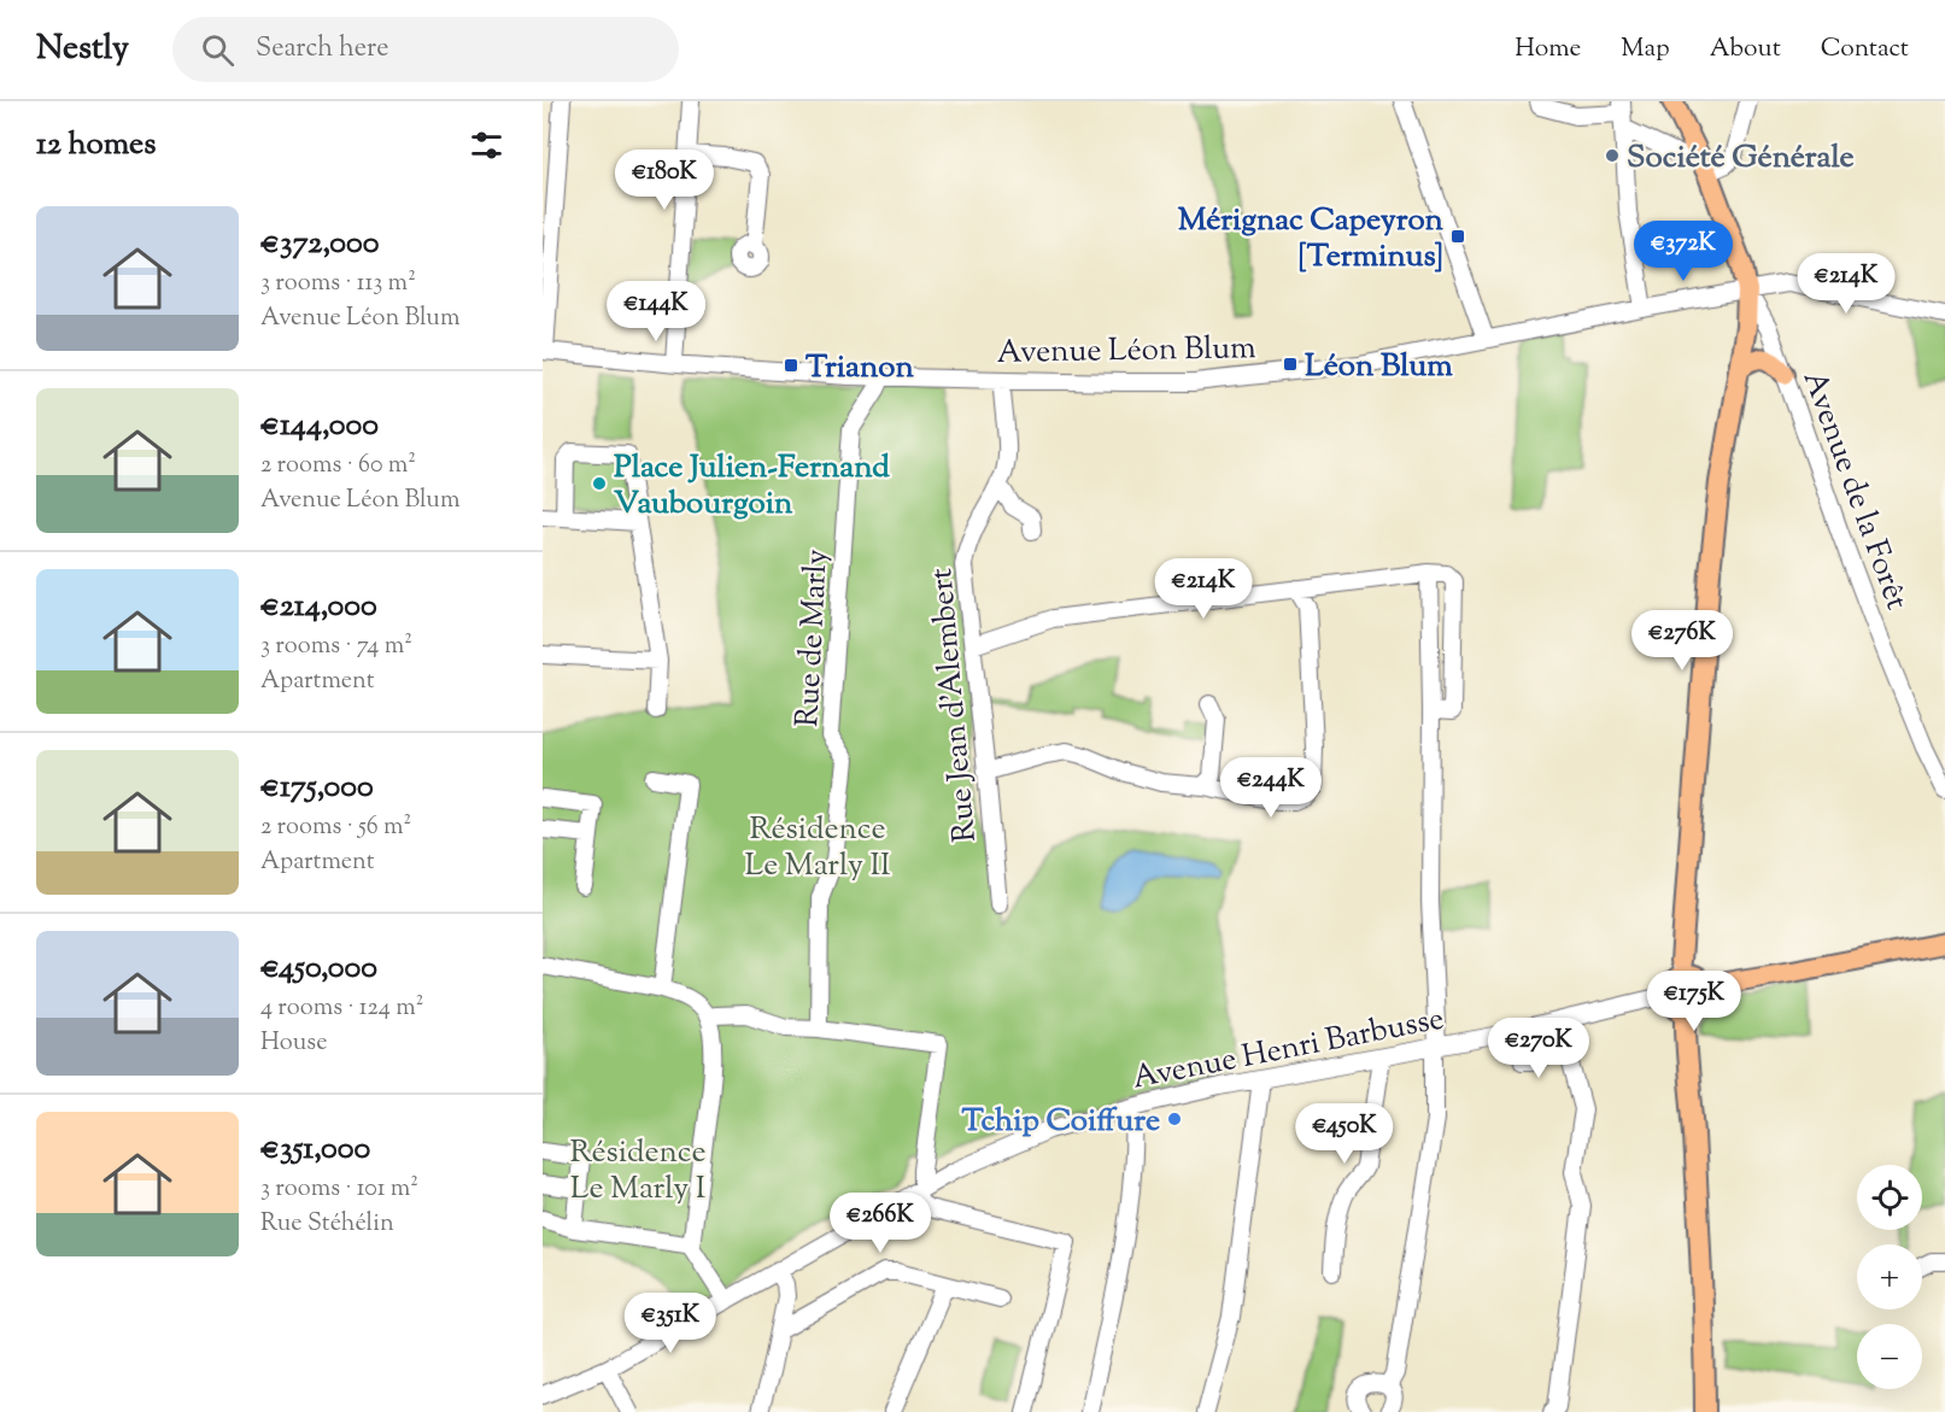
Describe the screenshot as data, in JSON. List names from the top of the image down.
{
  "streets": {
    "street": [
      "Avenue Léon Blum",
      "Avenue de la Forêt",
      "Rue de Marly",
      "Rue Jean d'Alembert",
      "Avenue Henri Barbusse"
    ]
  },
  "crossings": [
    ["Avenue Léon Blum", "Avenue de la Forêt"],
    ["Avenue Léon Blum", "Rue de Marly"],
    ["Avenue Léon Blum", "Rue Jean d'Alembert"]
  ],
  "parks": ["Résidence Le Marly II", "Résidence Le Marly I"],
  "places": {
    "other": ["Société Générale", "Place Julien-Fernand Vaubourgoin", "Tchip Coiffure"],
    "transit": ["Mérignac Capeyron [Terminus]", "Léon Blum", "Trianon"]
  },
  "page": {
    "header": "Nestly",
    "search": "Search here",
    "nav": [
      "Home",
      "Map",
      "About",
      "Contact"
    ],
    "heading": "12 homes",
    "price": [
      "€180K",
      "€372K",
      "€214K",
      "€144K",
      "€214K",
      "€276K",
      "€244K",
      "€175K",
      "€270K",
      "€450K",
      "€266K",
      "€351K"
    ],
    "list": [
      {
        "name": "€372,000",
        "note": "3 rooms · 113 m² · Avenue Léon Blum"
      },
      {
        "name": "€144,000",
        "note": "2 rooms · 60 m² · Avenue Léon Blum"
      },
      {
        "name": "€214,000",
        "note": "3 rooms · 74 m² · Apartment"
      },
      {
        "name": "€175,000",
        "note": "2 rooms · 56 m² · Apartment"
      },
      {
        "name": "€450,000",
        "note": "4 rooms · 124 m² · House"
      },
      {
        "name": "€351,000",
        "note": "3 rooms · 101 m² · Rue Stéhélin"
      }
    ],
    "map_buttons": ["+", "−"]
  }
}
